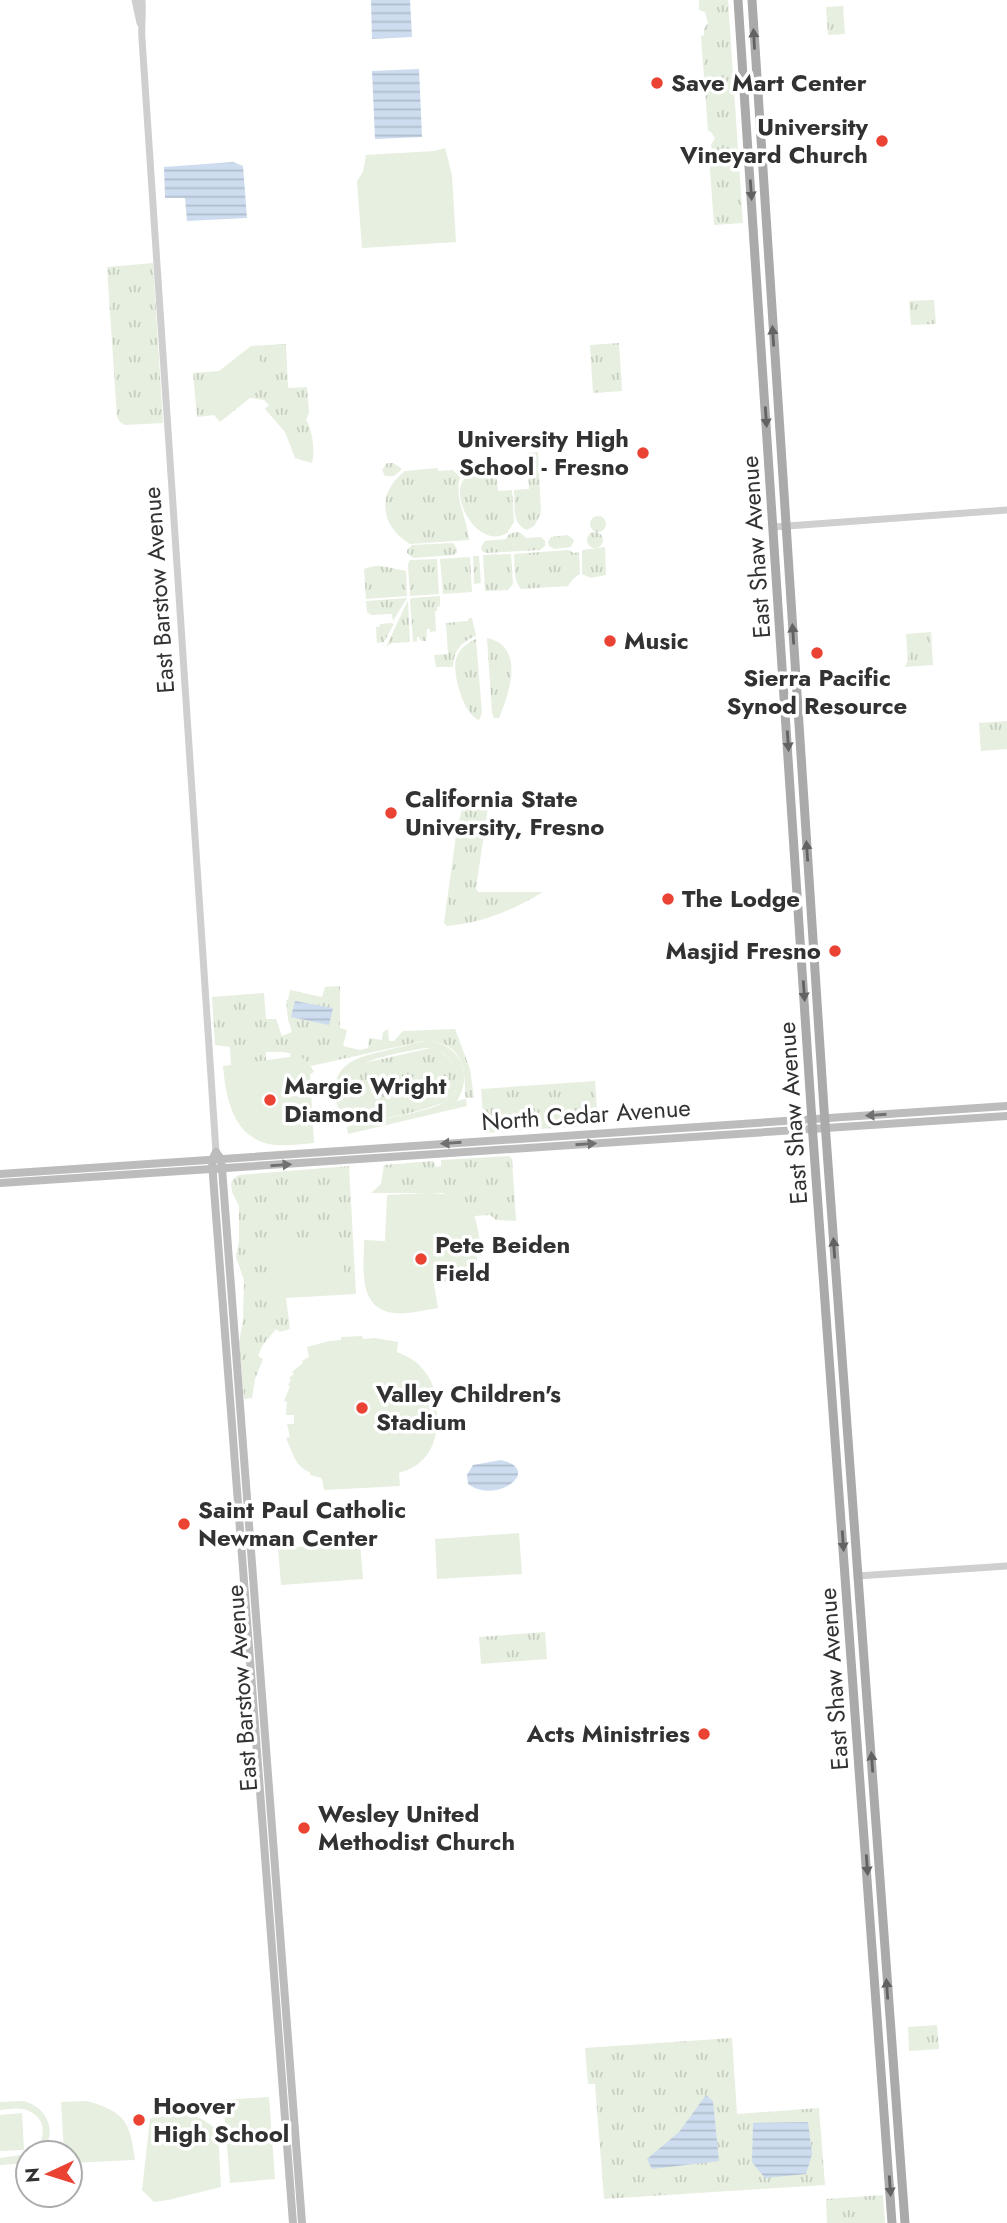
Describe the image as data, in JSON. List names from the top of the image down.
{
  "streets": {
    "main road": ["East Shaw Avenue", "East Barstow Avenue", "North Cedar Avenue"]
  },
  "crossings": [
    ["East Shaw Avenue", "North Cedar Avenue"],
    ["East Barstow Avenue", "North Cedar Avenue"]
  ],
  "places": [
    "Save Mart Center",
    "University Vineyard Church",
    "University High School - Fresno",
    "Music",
    "Sierra Pacific Synod Resource",
    "California State University, Fresno",
    "The Lodge",
    "Masjid Fresno",
    "Margie Wright Diamond",
    "Pete Beiden Field",
    "Valley Children's Stadium",
    "Saint Paul Catholic Newman Center",
    "Acts Ministries",
    "Wesley United Methodist Church",
    "Hoover High School"
  ],
  "north": "left"
}
